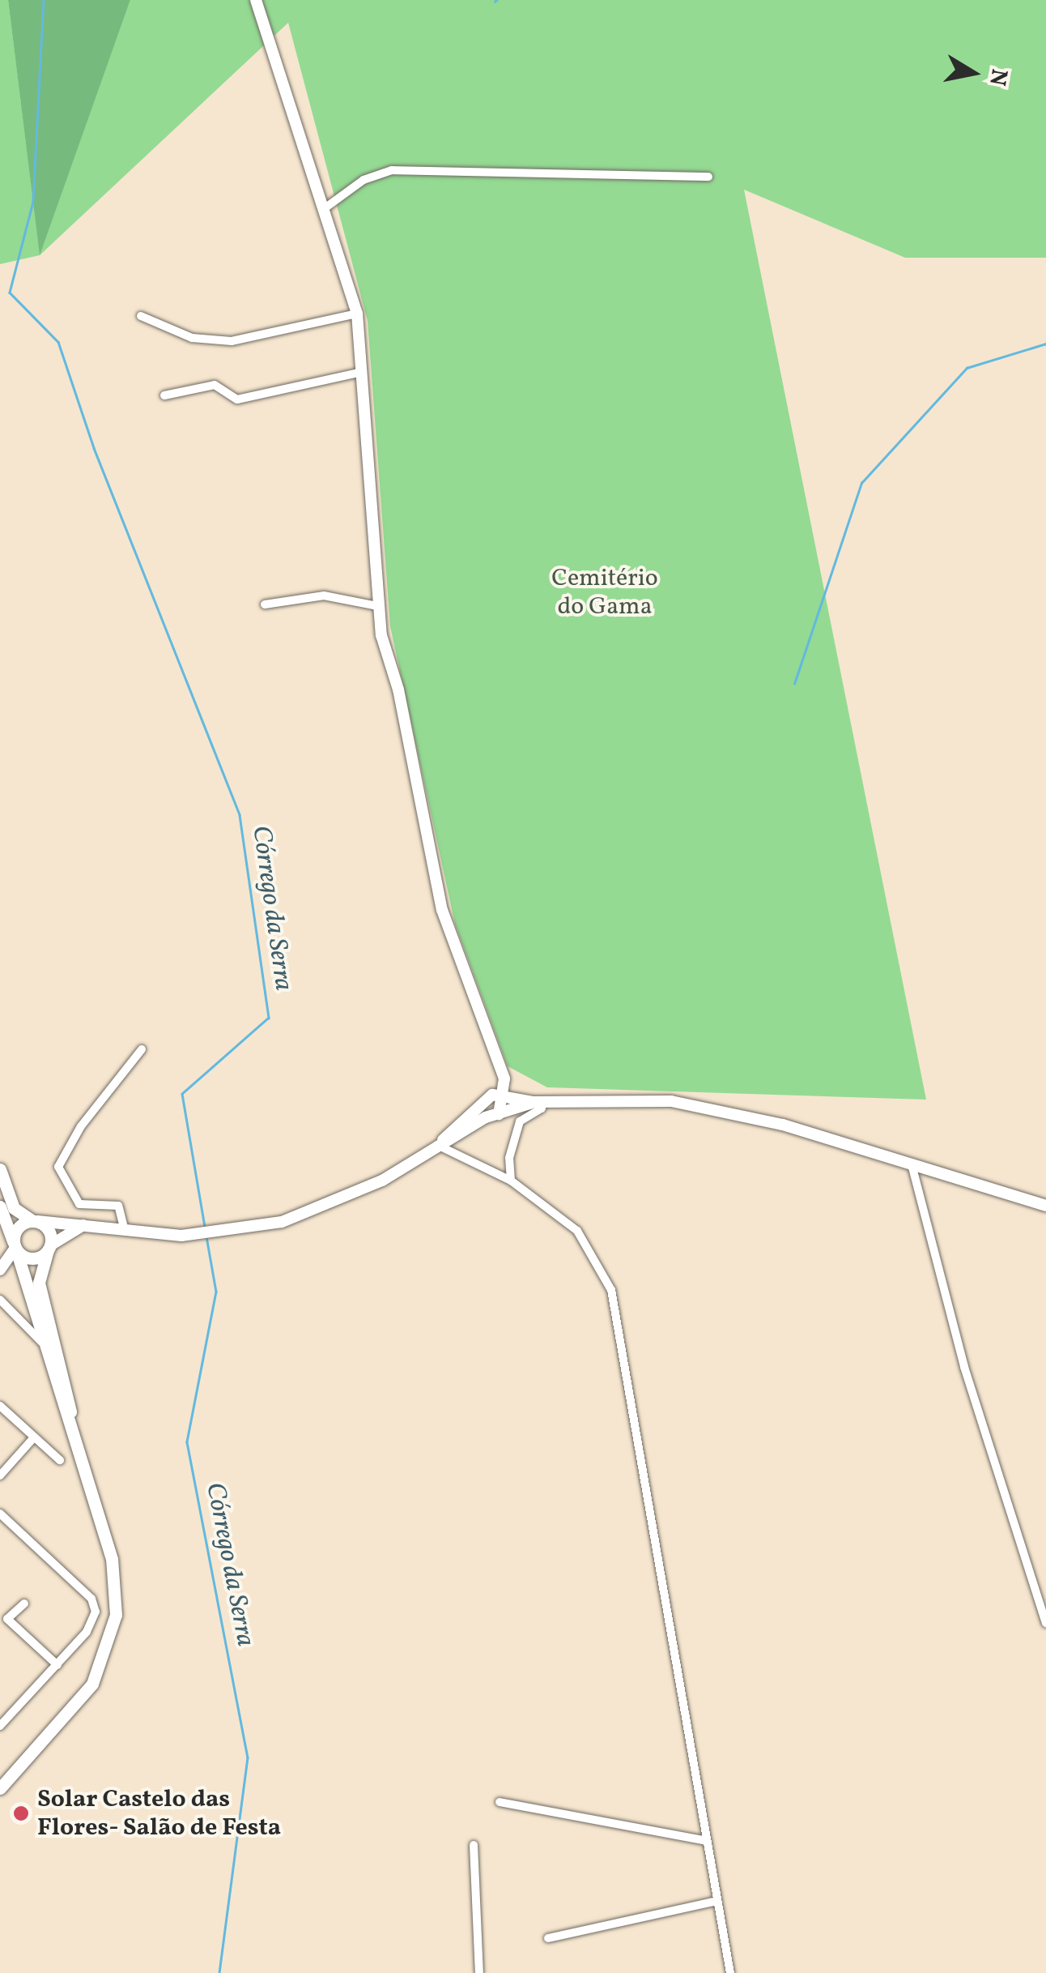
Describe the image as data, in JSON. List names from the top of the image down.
{
  "water": ["Córrego da Serra"],
  "parks": ["Cemitério do Gama"],
  "places": ["Solar Castelo das Flores- Salão de Festa"],
  "north": "right"
}
